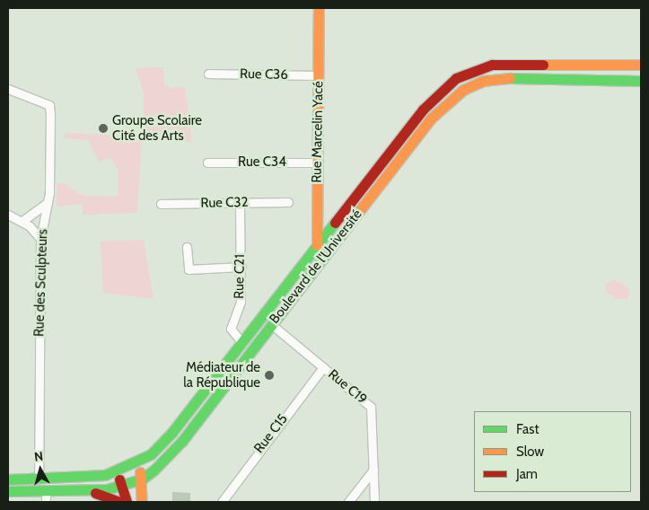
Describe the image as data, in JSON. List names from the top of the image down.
{
  "streets": {
    "street": [
      "Rue C36",
      "Rue Marcelin Yacé",
      "Rue C34",
      "Rue C32",
      "Boulevard de l'Université",
      "Rue C21",
      "Rue des Sculpteurs",
      "Rue C19",
      "Rue C15"
    ]
  },
  "crossings": [
    ["Rue C36", "Rue Marcelin Yacé"],
    ["Rue Marcelin Yacé", "Rue C34"],
    ["Rue Marcelin Yacé", "Boulevard de l'Université"],
    ["Rue C32", "Rue C21"],
    ["Boulevard de l'Université", "Rue C21"],
    ["Boulevard de l'Université", "Rue des Sculpteurs"],
    ["Boulevard de l'Université", "Rue C19"],
    ["Rue C19", "Rue C15"]
  ],
  "places": ["Groupe Scolaire Cité des Arts", "Médiateur de la République"],
  "legend": ["Fast", "Slow", "Jam"],
  "north": "top"
}
